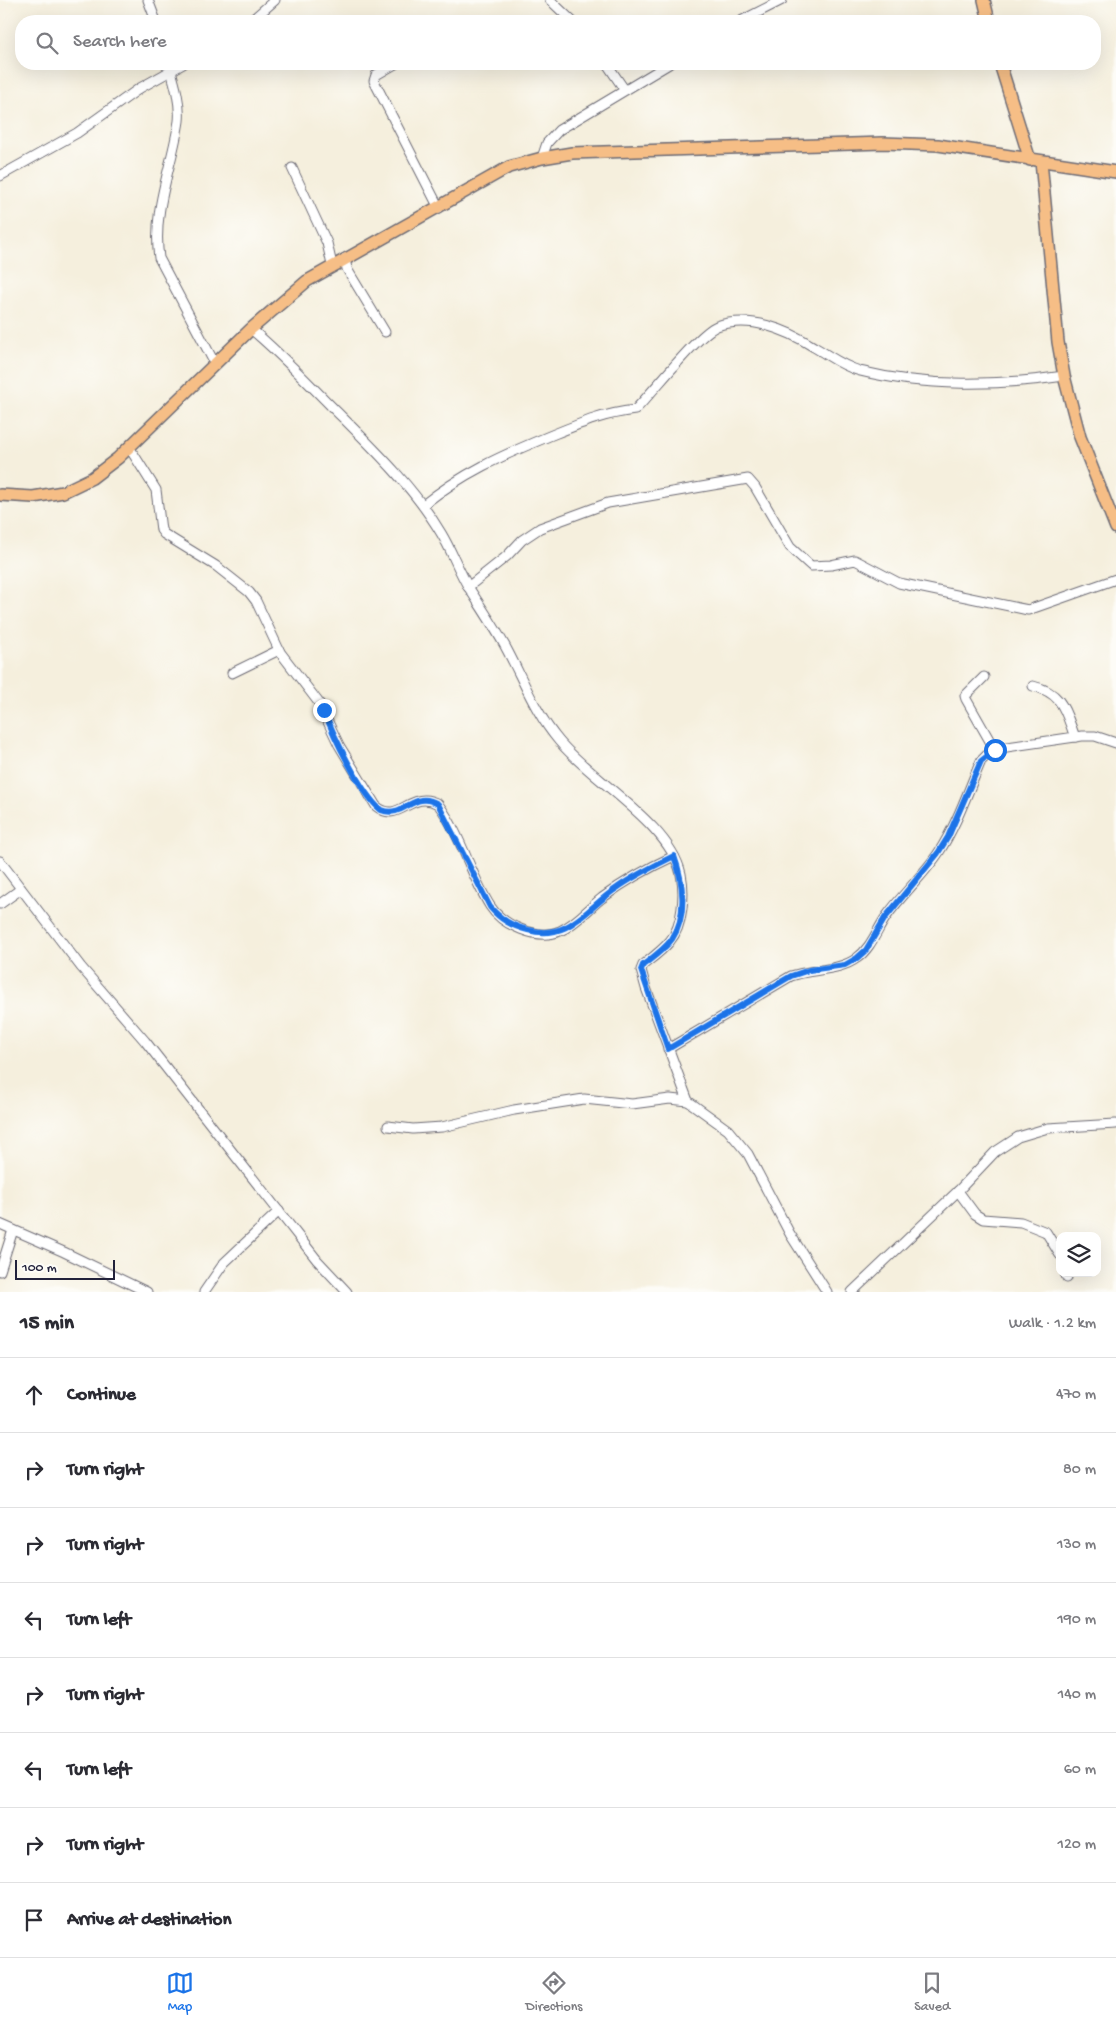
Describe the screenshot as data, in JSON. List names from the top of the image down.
{
  "scale_bar": "100 m",
  "page": {
    "search": "Search here",
    "scale": "100 m",
    "heading": ["15 min", "Walk · 1.2 km"],
    "list": [
      ["Continue", "470 m"],
      ["Turn right", "80 m"],
      ["Turn right", "130 m"],
      ["Turn left", "190 m"],
      ["Turn right", "140 m"],
      ["Turn left", "60 m"],
      ["Turn right", "120 m"],
      "Arrive at destination"
    ],
    "nav": ["Map", "Directions", "Saved"]
  }
}
